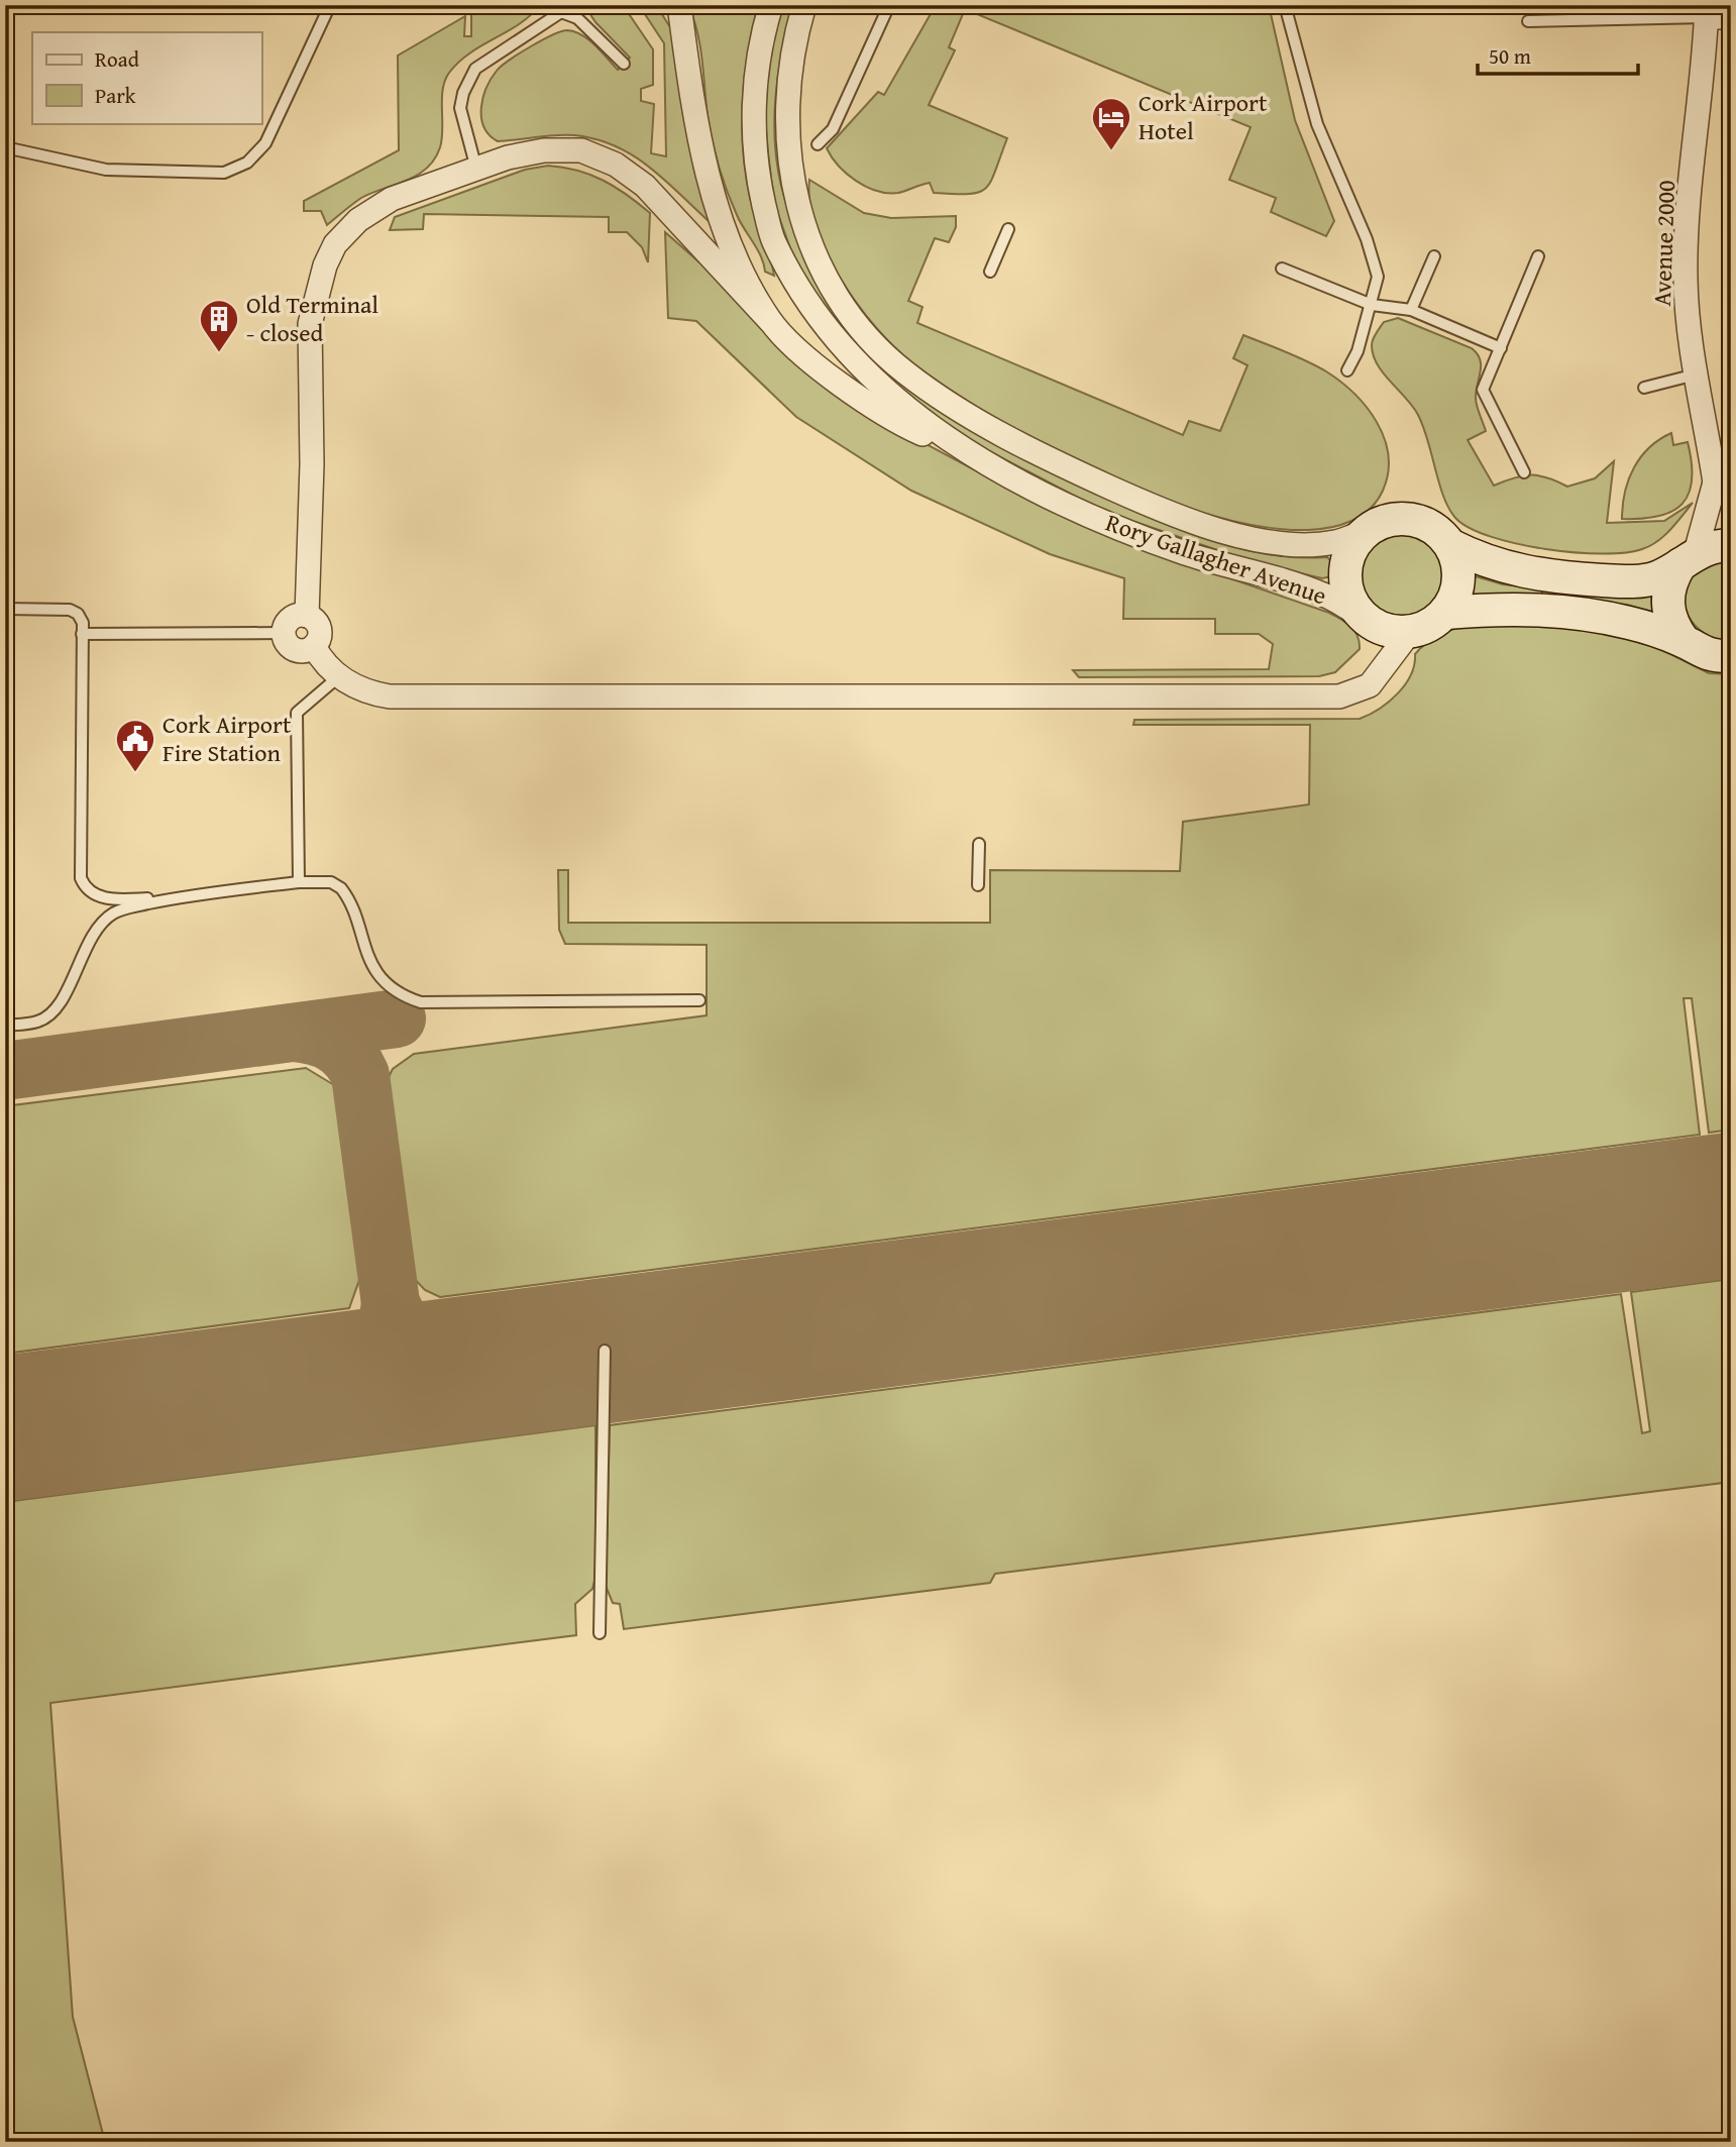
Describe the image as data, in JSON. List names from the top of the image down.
{
  "streets": {
    "street": ["Avenue 2000", "Rory Gallagher Avenue"]
  },
  "places": {
    "hotel": ["Cork Airport Hotel"],
    "building": ["Old Terminal - closed"],
    "public building": ["Cork Airport Fire Station"]
  },
  "legend": ["Road", "Park"],
  "scale_bar": "50 m"
}
